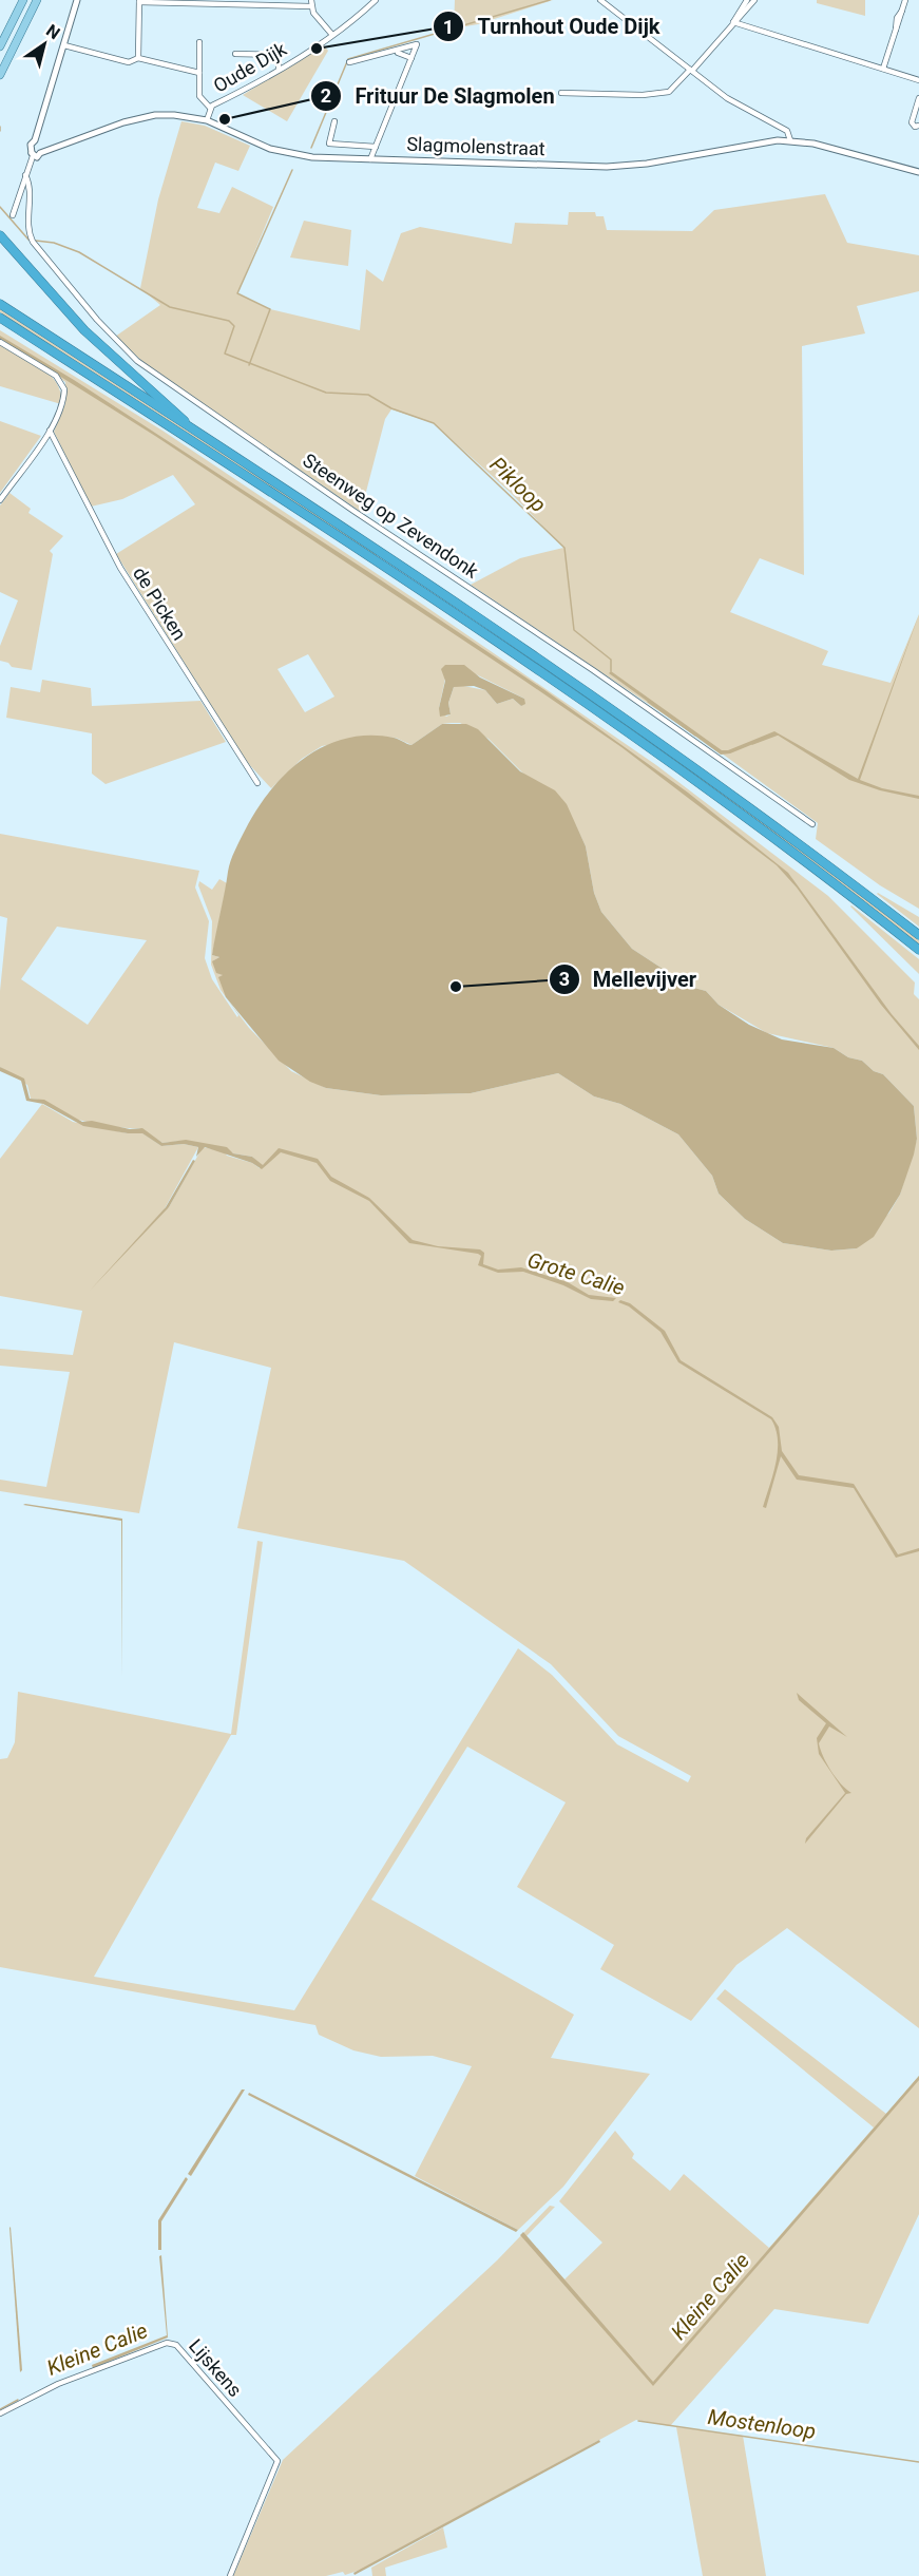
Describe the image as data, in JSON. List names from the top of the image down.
{
  "streets": {
    "street": [
      "Oude Dijk",
      "Slagmolenstraat",
      "Steenweg op Zevendonk",
      "de Picken",
      "Lijskens"
    ]
  },
  "crossings": [
    ["Oude Dijk", "Slagmolenstraat"],
    ["Slagmolenstraat", "Steenweg op Zevendonk"]
  ],
  "water": [
    "Pikloop",
    "Grote Calie",
    "Kleine Calie",
    "Mostenloop"
  ],
  "places": ["Turnhout Oude Dijk", "Frituur De Slagmolen", "Mellevijver"],
  "north": "top right"
}
